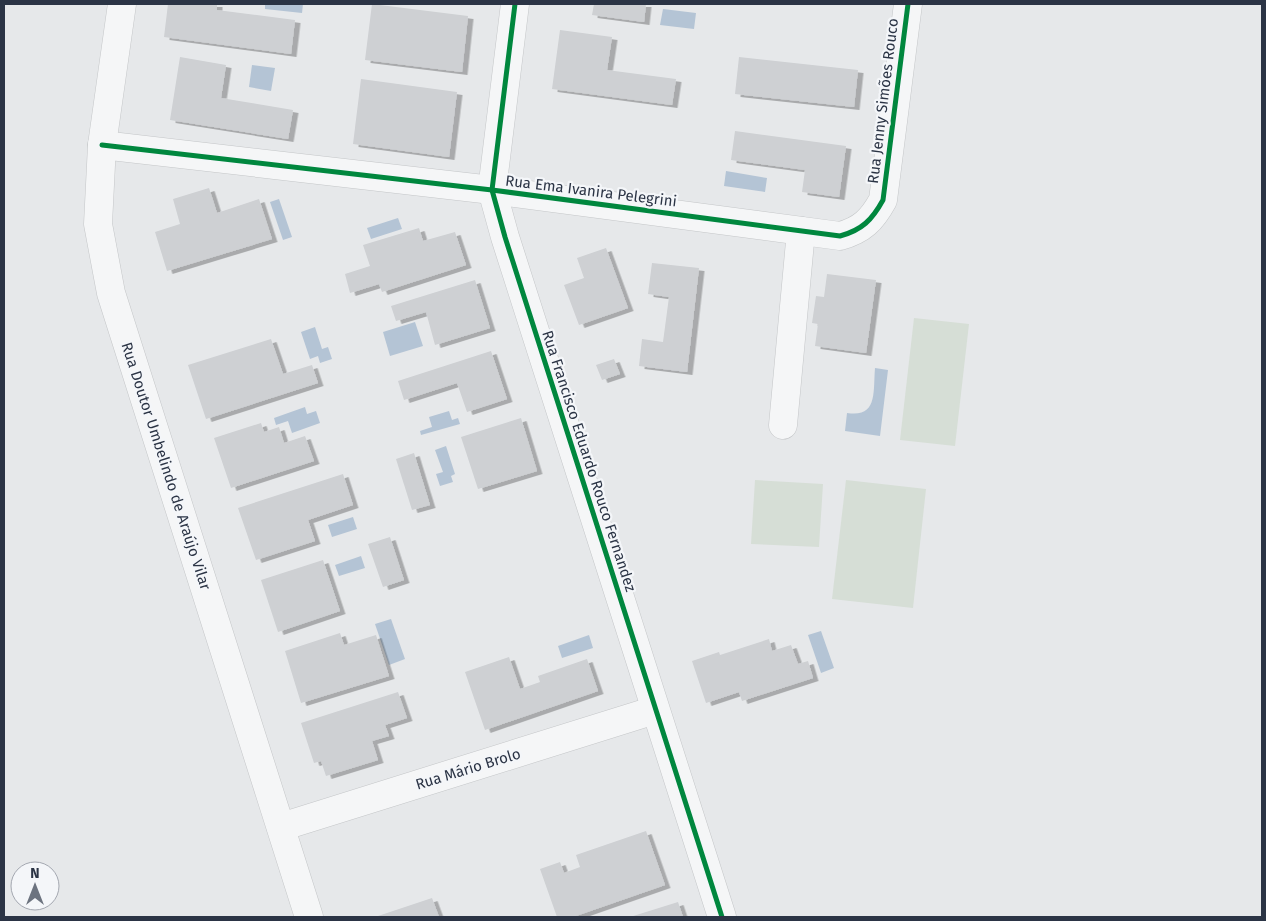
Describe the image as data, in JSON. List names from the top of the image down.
{
  "streets": {
    "street": [
      "Rua Jenny Simões Rouco",
      "Rua Ema Ivanira Pelegrini",
      "Rua Francisco Eduardo Rouco Fernandez",
      "Rua Doutor Umbelindo de Araújo Vilar",
      "Rua Mário Brolo"
    ]
  },
  "crossings": [
    ["Rua Jenny Simões Rouco", "Rua Ema Ivanira Pelegrini"],
    ["Rua Ema Ivanira Pelegrini", "Rua Francisco Eduardo Rouco Fernandez"],
    ["Rua Ema Ivanira Pelegrini", "Rua Doutor Umbelindo de Araújo Vilar"],
    ["Rua Francisco Eduardo Rouco Fernandez", "Rua Mário Brolo"],
    ["Rua Doutor Umbelindo de Araújo Vilar", "Rua Mário Brolo"]
  ],
  "north": "top"
}
